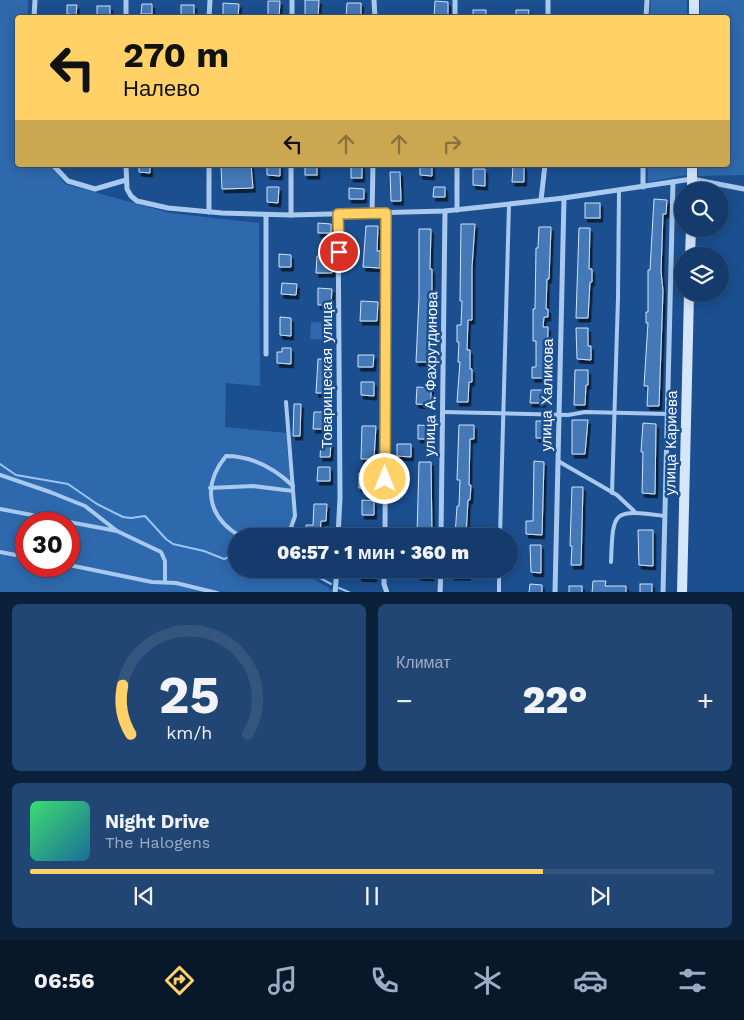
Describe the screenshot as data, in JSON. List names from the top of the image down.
{
  "streets": {
    "main road": ["улица Кариева"],
    "street": ["улица А. Фахрутдинова", "Товарищеская улица", "улица Халикова"]
  },
  "page": {
    "turn": ["270 m", "Налево"],
    "limit": "30",
    "trip": "06:57 · 1 мин · 360 m",
    "tile": "Климат",
    "heat": ["−", "22°", "+"],
    "song": ["Night Drive", "The Halogens"],
    "tabs": "06:56",
    "gauge": ["25", "km/h"]
  }
}
